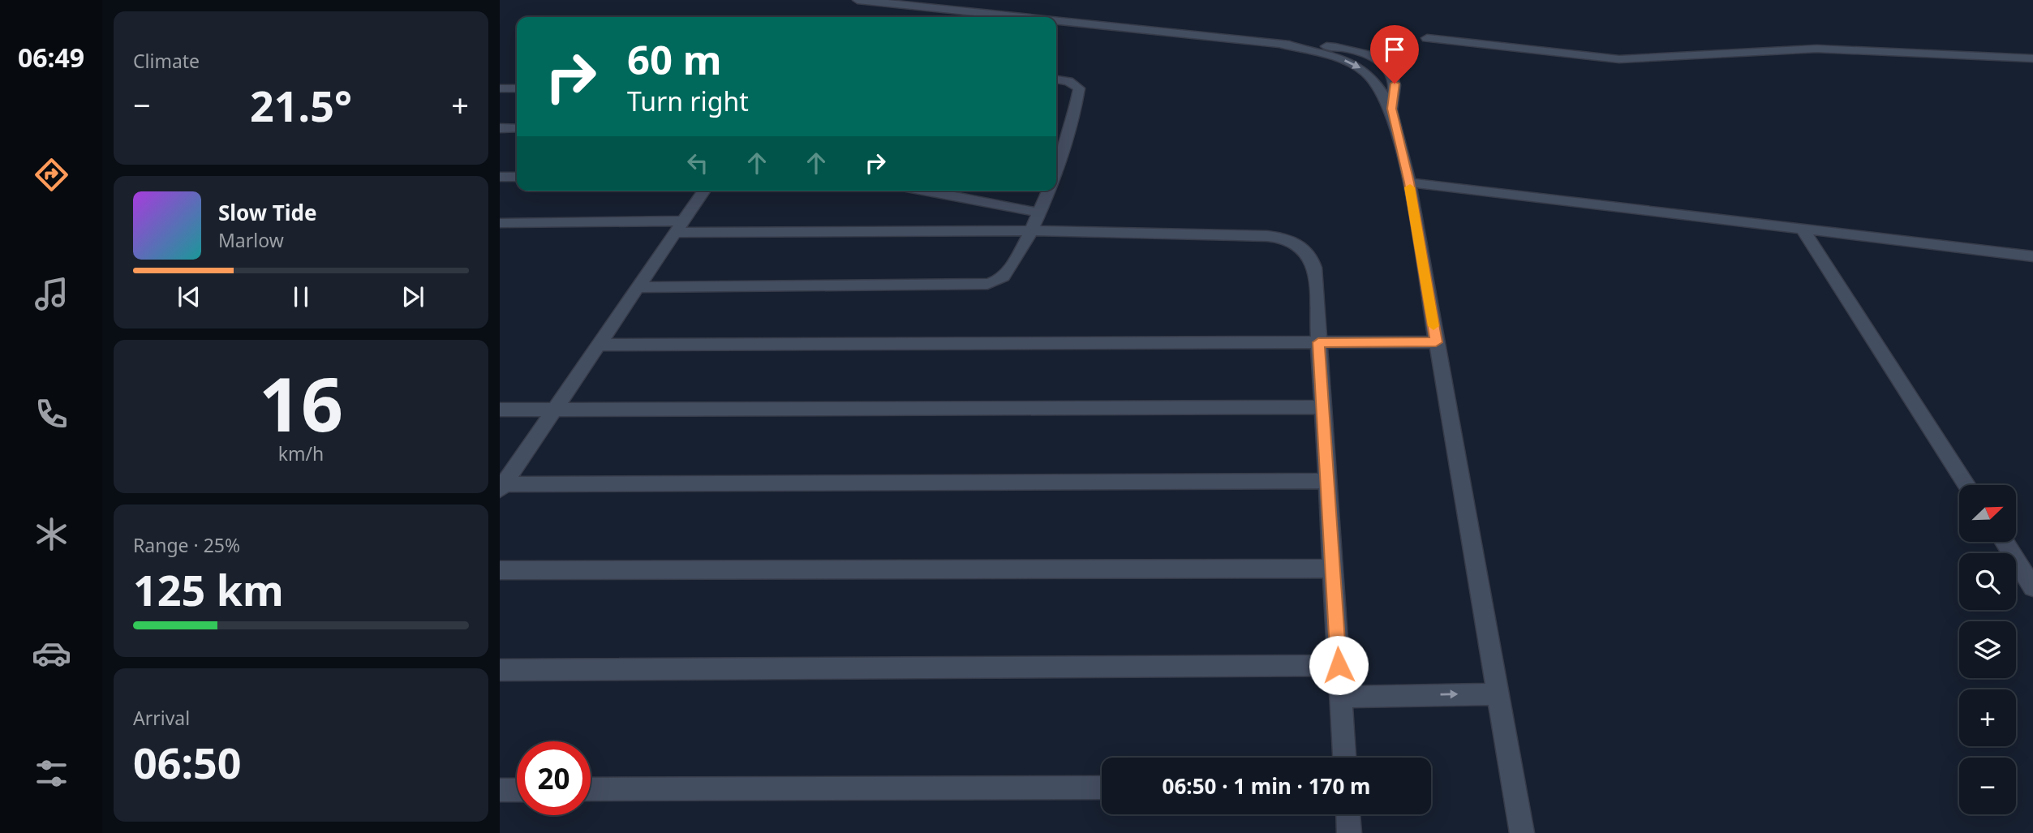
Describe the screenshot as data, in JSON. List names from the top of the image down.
{
  "north": "top right",
  "page": {
    "tabs": "06:49",
    "tile": [
      "Climate",
      ["16", "km/h"],
      ["Range · 25%", "125 km"],
      ["Arrival", "06:50"]
    ],
    "turn": ["60 m", "Turn right"],
    "heat": ["−", "21.5°", "+"],
    "song": ["Slow Tide", "Marlow"],
    "map_buttons": ["+", "−"],
    "limit": "20",
    "trip": "06:50 · 1 min · 170 m"
  }
}
